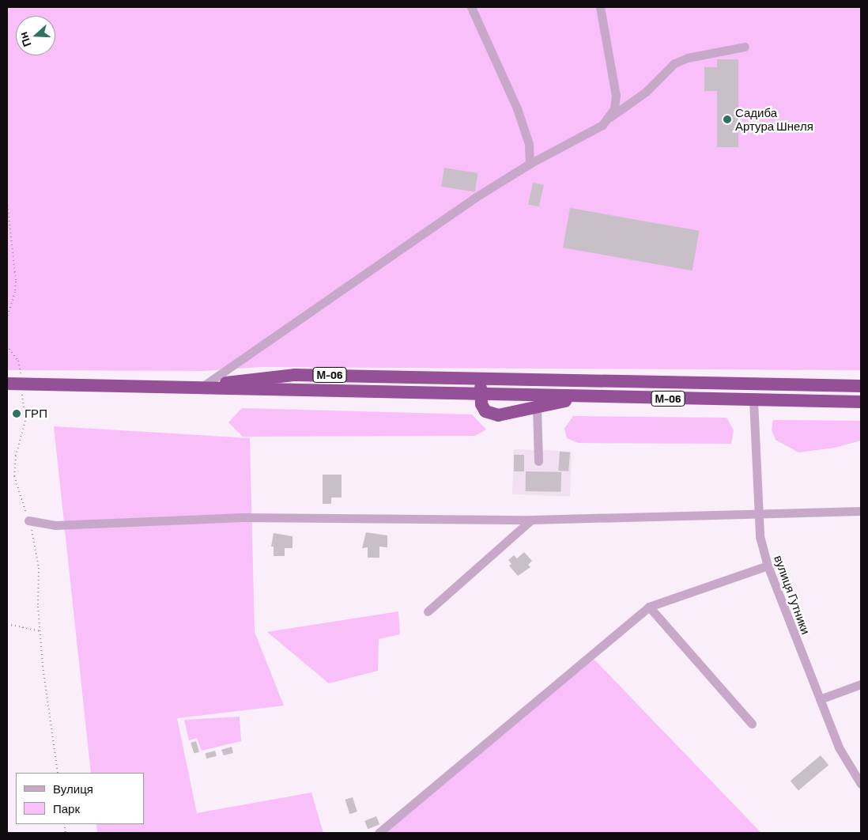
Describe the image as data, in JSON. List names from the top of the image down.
{
  "streets": {
    "highway": ["М-06"],
    "street": ["вулиця Гутники"]
  },
  "crossings": [
    ["М-06", "вулиця Гутники"]
  ],
  "places": ["Садиба Артура Шнеля", "ГРП"],
  "legend": ["Вулиця", "Парк"],
  "north": "left"
}
